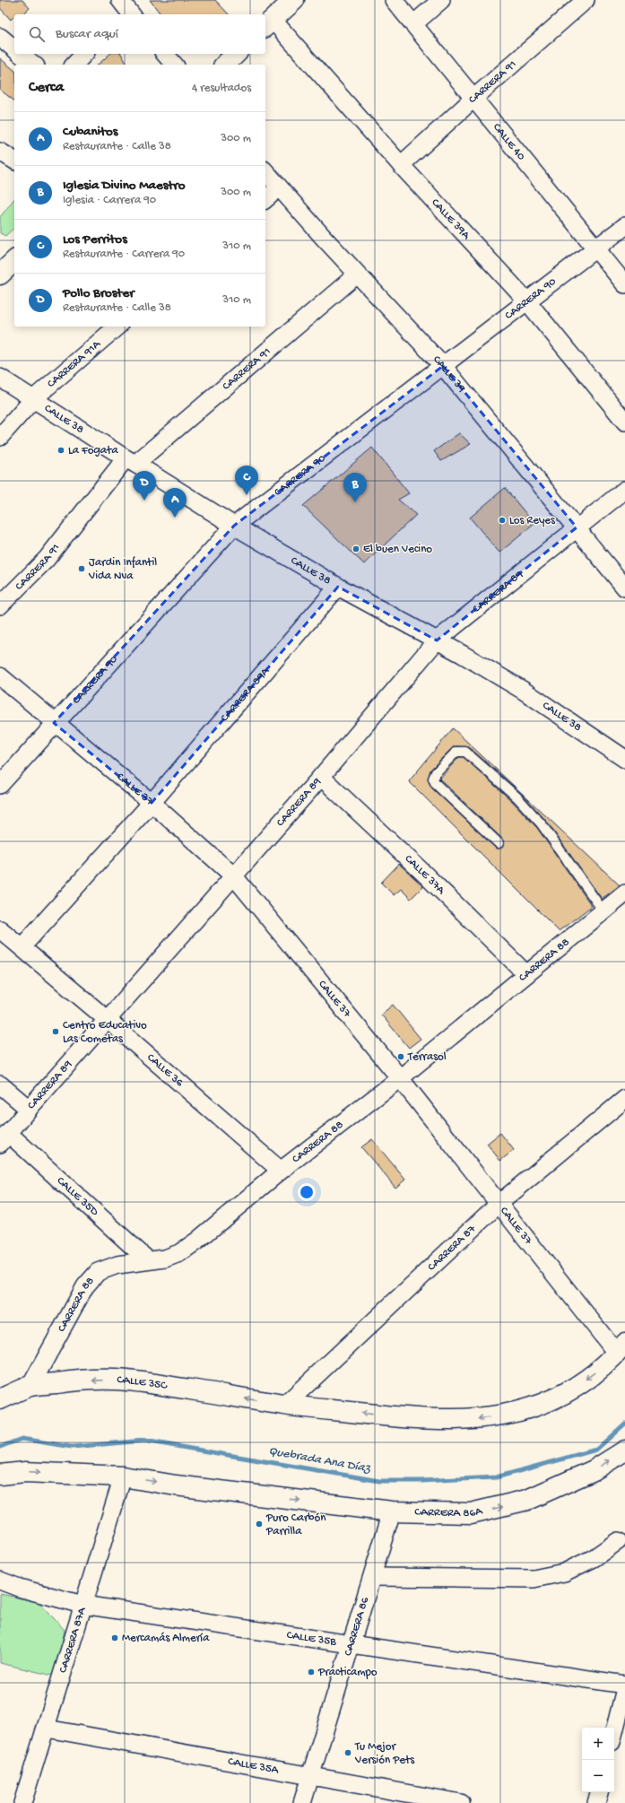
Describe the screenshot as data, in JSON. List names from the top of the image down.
{
  "streets": {
    "street": [
      "CARRERA 91",
      "CALLE 40",
      "CALLE 39A",
      "CARRERA 90",
      "CARRERA 91A",
      "CALLE 39",
      "CALLE 38",
      "CARRERA 89",
      "CARRERA 89A",
      "CALLE 37",
      "CALLE 37A",
      "CARRERA 88",
      "CALLE 36",
      "CALLE 35D",
      "CARRERA 87",
      "CALLE 35C",
      "CARRERA 86A",
      "CARRERA 86",
      "CALLE 35B",
      "CARRERA 87A",
      "CALLE 35A"
    ]
  },
  "crossings": [
    ["CARRERA 91", "CALLE 40"],
    ["CARRERA 91", "CALLE 39A"],
    ["CARRERA 91", "CALLE 39"],
    ["CARRERA 91", "CALLE 38"],
    ["CALLE 40", "CARRERA 90"],
    ["CALLE 39A", "CARRERA 90"],
    ["CARRERA 90", "CALLE 39"],
    ["CARRERA 90", "CALLE 38"],
    ["CARRERA 90", "CALLE 37"],
    ["CARRERA 91A", "CALLE 38"],
    ["CALLE 39", "CARRERA 89"],
    ["CALLE 38", "CARRERA 89"],
    ["CALLE 38", "CARRERA 89A"],
    ["CARRERA 89", "CALLE 37"],
    ["CARRERA 89", "CALLE 37A"],
    ["CARRERA 89", "CALLE 36"],
    ["CARRERA 89", "CALLE 35D"],
    ["CARRERA 89A", "CALLE 37"],
    ["CARRERA 89A", "CALLE 36"],
    ["CALLE 37", "CARRERA 88"],
    ["CALLE 37", "CARRERA 87"],
    ["CALLE 37A", "CARRERA 88"],
    ["CARRERA 88", "CALLE 36"],
    ["CARRERA 88", "CALLE 35D"],
    ["CARRERA 88", "CALLE 35C"],
    ["CARRERA 87", "CALLE 35C"],
    ["CARRERA 86A", "CARRERA 86"],
    ["CARRERA 86A", "CARRERA 87A"],
    ["CARRERA 86", "CALLE 35B"],
    ["CARRERA 86", "CALLE 35A"],
    ["CALLE 35B", "CARRERA 87A"],
    ["CARRERA 87A", "CALLE 35A"]
  ],
  "water": ["Quebrada Ana Díaz"],
  "places": [
    "La Fogata",
    "Los Reyes",
    "El buen Vecino",
    "Jardin Infantil Vida Nva",
    "Centro Educativo Las Cometas",
    "Terrasol",
    "Puro Carbón Parrilla",
    "Mercamás Almería",
    "Practicampo",
    "Tu Mejor Versión Pets"
  ],
  "page": {
    "search": "Buscar aquí",
    "heading": ["Cerca", "4 resultados"],
    "list": [
      {
        "mark": "A",
        "name": "Cubanitos",
        "note": "Restaurante · Calle 38",
        "value": "300 m"
      },
      {
        "mark": "B",
        "name": "Iglesia Divino Maestro",
        "note": "Iglesia · Carrera 90",
        "value": "300 m"
      },
      {
        "mark": "C",
        "name": "Los Perritos",
        "note": "Restaurante · Carrera 90",
        "value": "310 m"
      },
      {
        "mark": "D",
        "name": "Pollo Broster",
        "note": "Restaurante · Calle 38",
        "value": "310 m"
      }
    ],
    "pins": [
      "C",
      "D",
      "B",
      "A"
    ],
    "map_buttons": ["+", "−"]
  }
}
